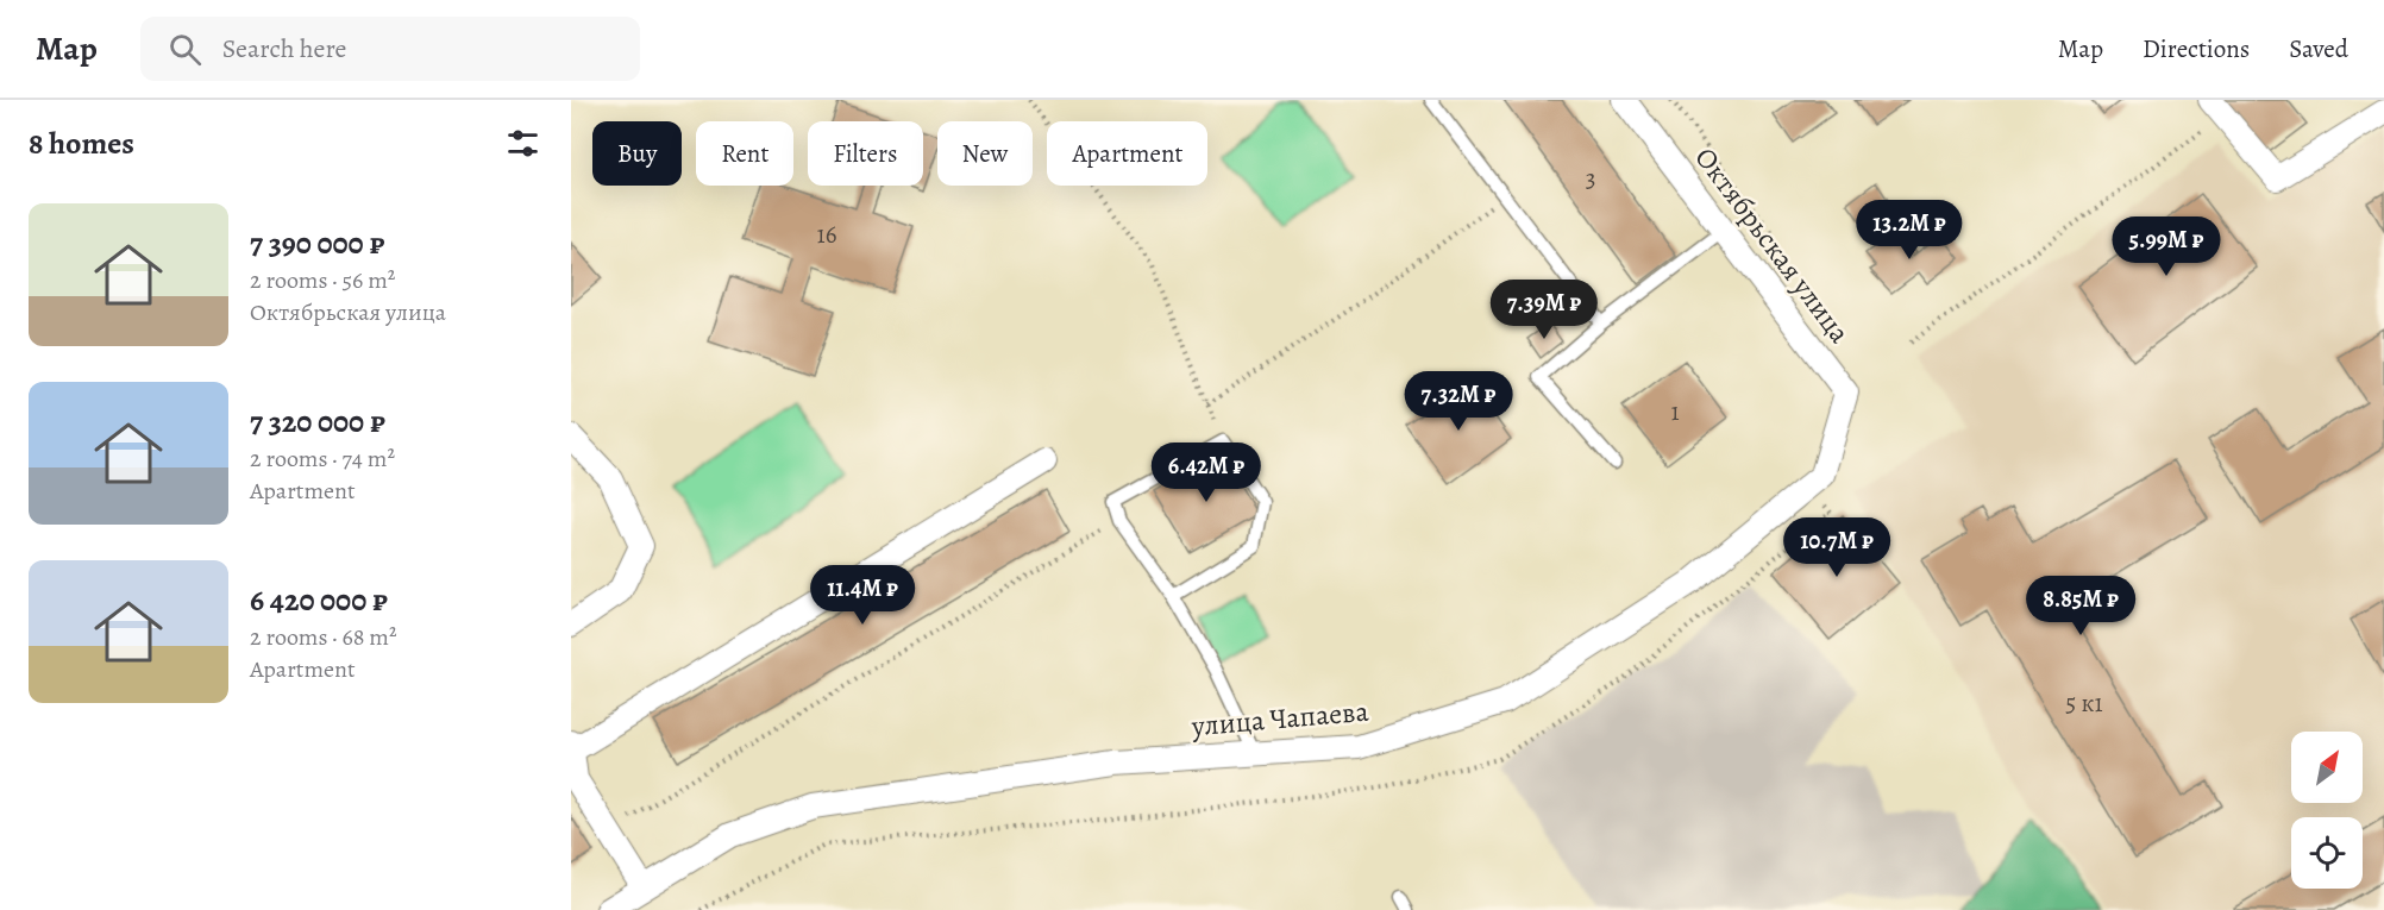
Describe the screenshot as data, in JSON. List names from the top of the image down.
{
  "streets": {
    "street": ["Октябрьская улица", "улица Чапаева"]
  },
  "crossings": [
    ["Октябрьская улица", "улица Чапаева"]
  ],
  "house_numbers": [
    "3",
    "16",
    "1",
    "5 к1"
  ],
  "north": "top right",
  "page": {
    "header": "Map",
    "search": "Search here",
    "nav": ["Map", "Directions", "Saved"],
    "heading": "8 homes",
    "chip": [
      "Buy",
      "Rent",
      "Filters",
      "New",
      "Apartment"
    ],
    "list": [
      {
        "name": "7 390 000 ₽",
        "note": "2 rooms · 56 m² · Октябрьская улица"
      },
      {
        "name": "7 320 000 ₽",
        "note": "2 rooms · 74 m² · Apartment"
      },
      {
        "name": "6 420 000 ₽",
        "note": "2 rooms · 68 m² · Apartment"
      }
    ],
    "price": [
      "13.2M ₽",
      "5.99M ₽",
      "7.39M ₽",
      "7.32M ₽",
      "6.42M ₽",
      "10.7M ₽",
      "11.4M ₽",
      "8.85M ₽"
    ]
  }
}
